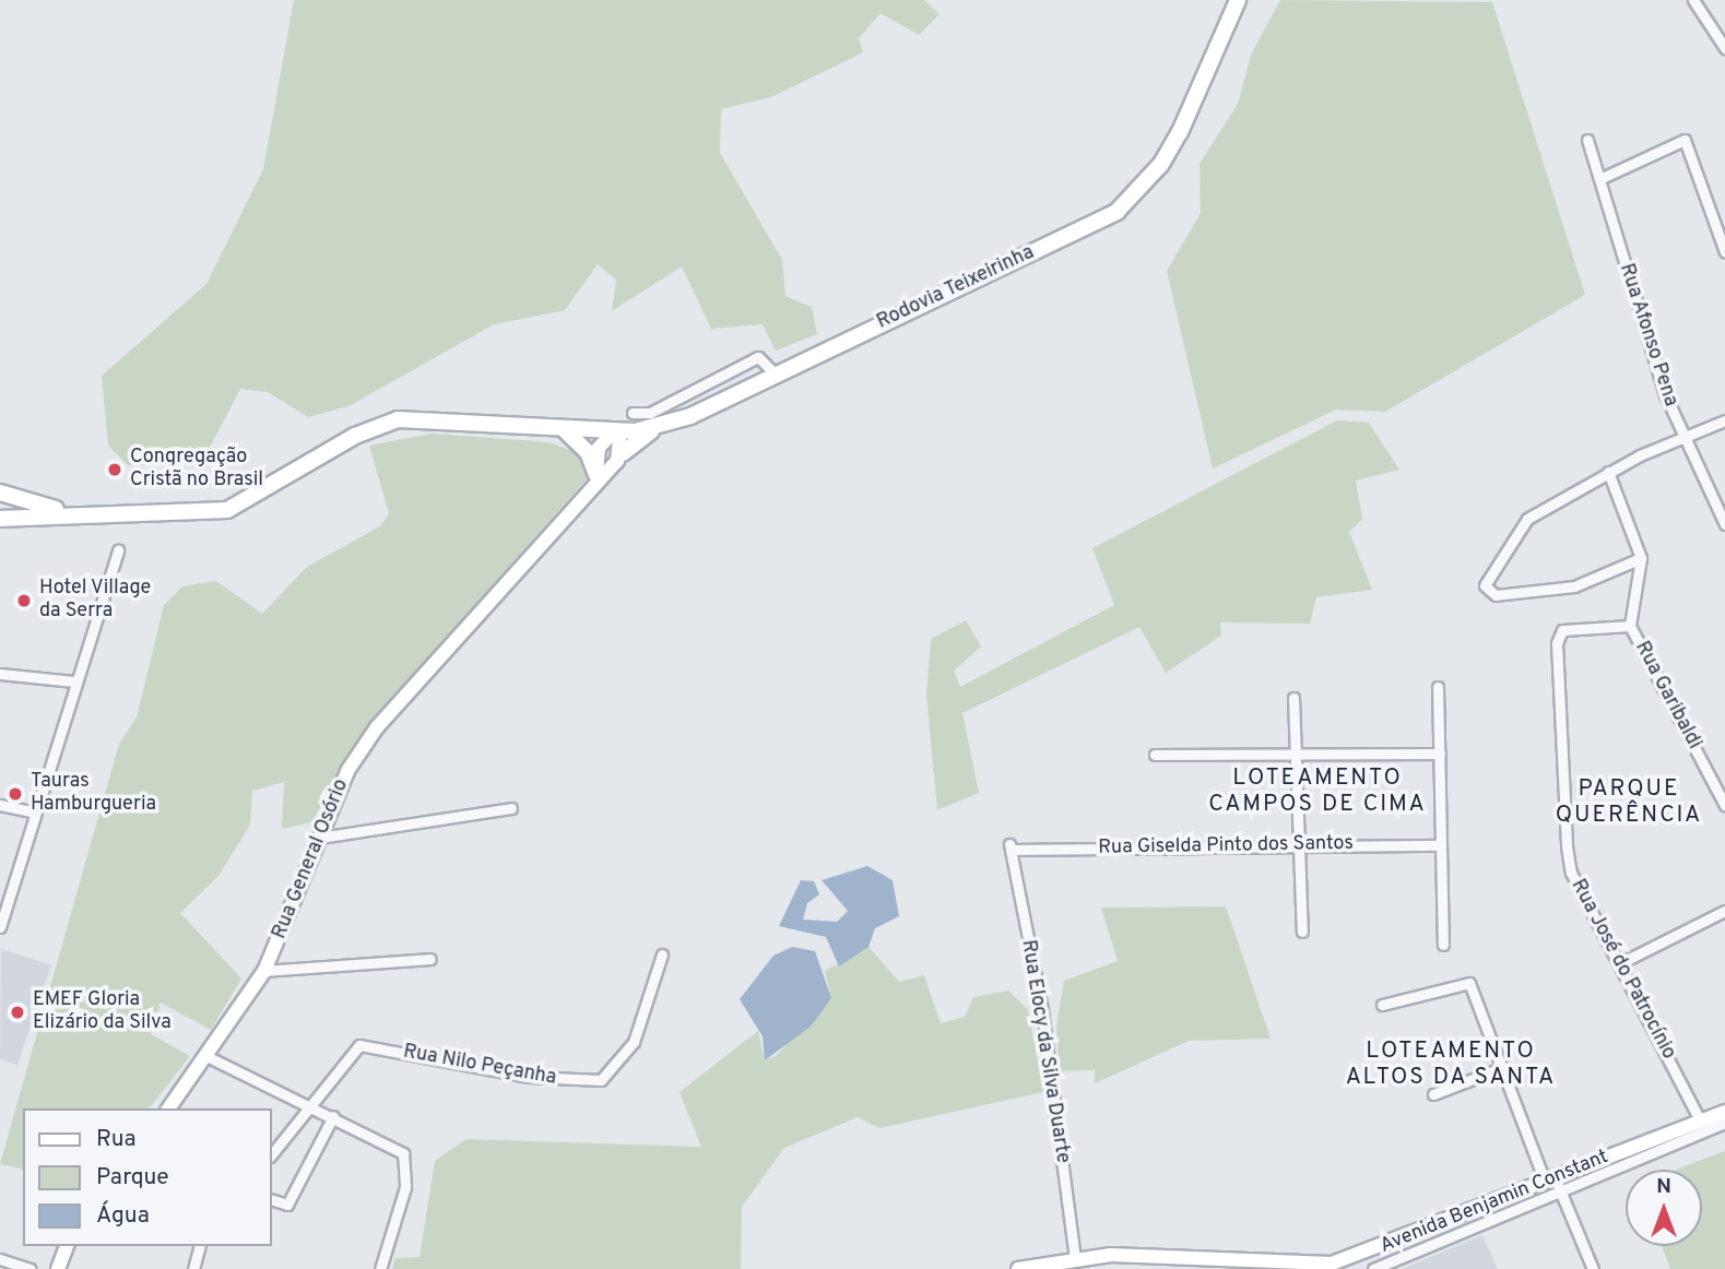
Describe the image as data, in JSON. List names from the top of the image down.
{
  "streets": {
    "main road": ["Rodovia Teixeirinha"],
    "street": [
      "Rua Afonso Pena",
      "Rua Garibaldi",
      "Rua Giselda Pinto dos Santos",
      "Rua General Osório",
      "Rua José do Patrocínio",
      "Rua Elocy da Silva Duarte",
      "Rua Nilo Peçanha",
      "Avenida Benjamin Constant"
    ]
  },
  "crossings": [
    ["Rodovia Teixeirinha", "Rua General Osório"],
    ["Rua Garibaldi", "Rua José do Patrocínio"],
    ["Rua Giselda Pinto dos Santos", "Rua Elocy da Silva Duarte"],
    ["Rua José do Patrocínio", "Avenida Benjamin Constant"],
    ["Rua Elocy da Silva Duarte", "Avenida Benjamin Constant"]
  ],
  "districts": ["LOTEAMENTO CAMPOS DE CIMA", "PARQUE QUERÊNCIA", "LOTEAMENTO ALTOS DA SANTA"],
  "places": [
    "Congregação Cristã no Brasil",
    "Hotel Village da Serra",
    "Tauras Hamburgueria",
    "EMEF Gloria Elizário da Silva"
  ],
  "legend": ["Rua", "Parque", "Água"],
  "north": "top"
}
